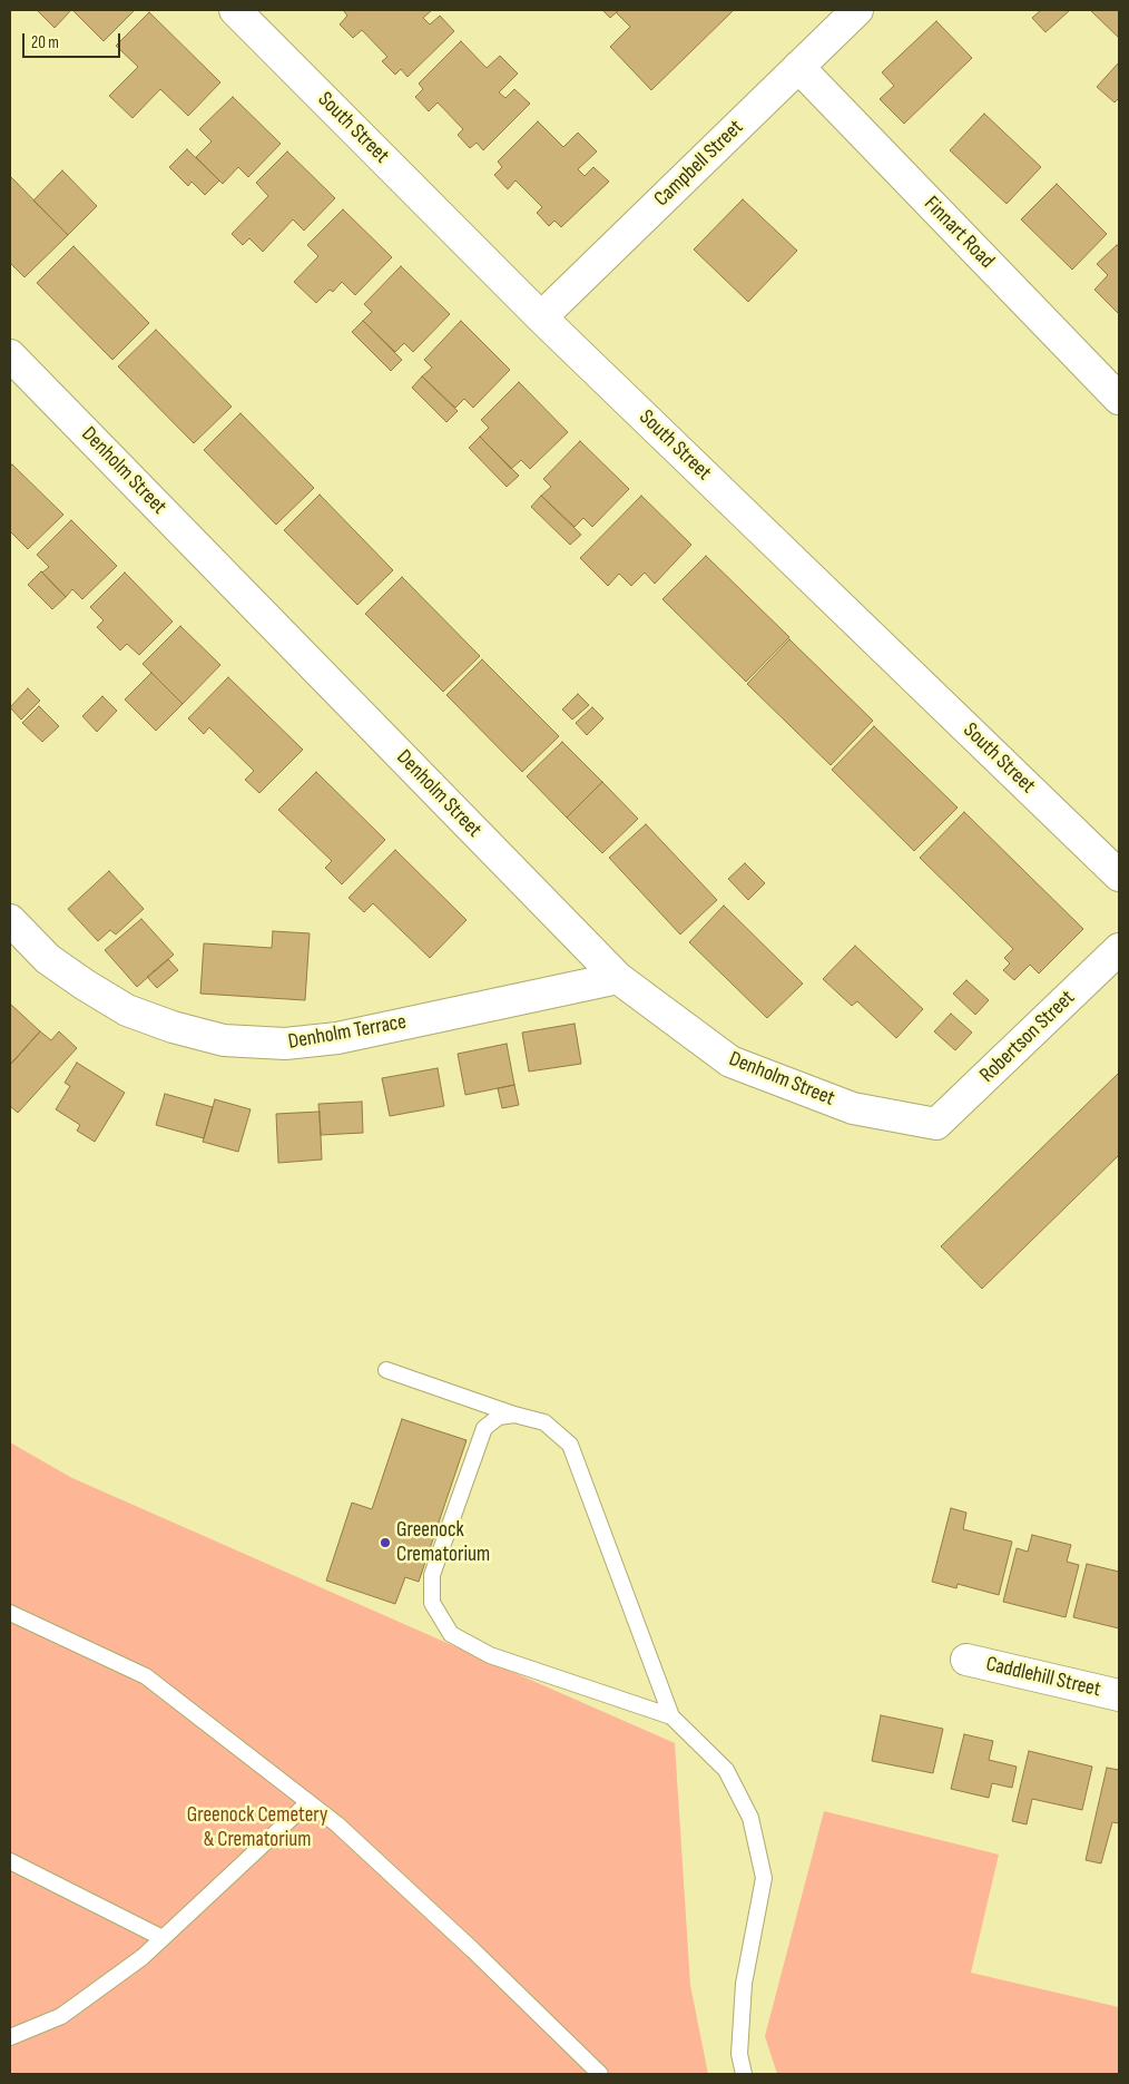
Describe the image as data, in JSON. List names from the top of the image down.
{
  "streets": {
    "street": [
      "South Street",
      "Campbell Street",
      "Finnart Road",
      "Denholm Street",
      "Denholm Terrace",
      "Robertson Street",
      "Caddlehill Street"
    ]
  },
  "crossings": [
    ["South Street", "Campbell Street"],
    ["Campbell Street", "Finnart Road"],
    ["Denholm Street", "Denholm Terrace"],
    ["Denholm Street", "Robertson Street"]
  ],
  "parks": ["Greenock Cemetery & Crematorium"],
  "places": ["Greenock Crematorium"],
  "scale_bar": "20 m"
}
